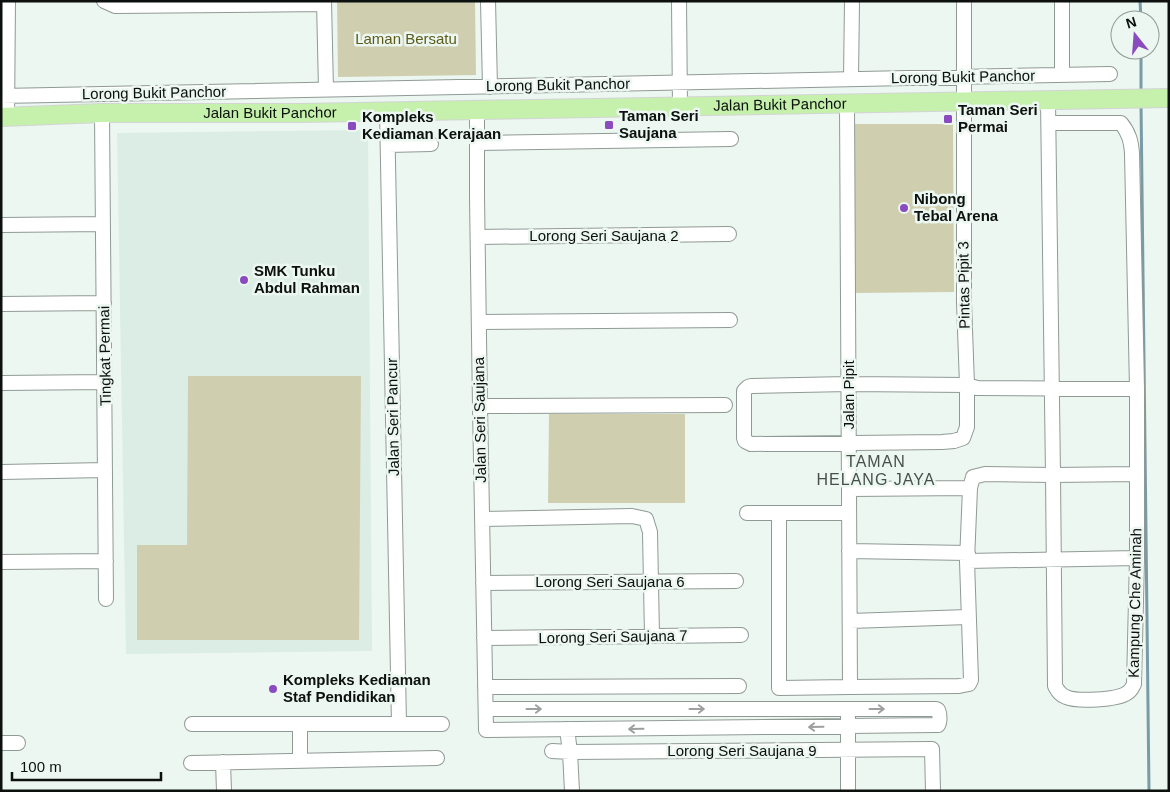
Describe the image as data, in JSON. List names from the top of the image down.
{
  "streets": {
    "main road": ["Jalan Bukit Panchor"],
    "street": [
      "Lorong Bukit Panchor",
      "Lorong Seri Saujana 2",
      "Pintas Pipit 3",
      "Tingkat Permai",
      "Jalan Pipit",
      "Jalan Seri Pancur",
      "Jalan Seri Saujana",
      "Lorong Seri Saujana 6",
      "Kampung Che Aminah",
      "Lorong Seri Saujana 7",
      "Lorong Seri Saujana 9"
    ]
  },
  "crossings": [
    ["Lorong Bukit Panchor", "Pintas Pipit 3"],
    ["Jalan Bukit Panchor", "Pintas Pipit 3"],
    ["Jalan Bukit Panchor", "Tingkat Permai"],
    ["Jalan Bukit Panchor", "Jalan Pipit"],
    ["Jalan Bukit Panchor", "Jalan Seri Pancur"],
    ["Jalan Bukit Panchor", "Jalan Seri Saujana"],
    ["Jalan Bukit Panchor", "Kampung Che Aminah"],
    ["Lorong Seri Saujana 2", "Jalan Seri Saujana"],
    ["Pintas Pipit 3", "Jalan Pipit"],
    ["Jalan Seri Saujana", "Lorong Seri Saujana 6"],
    ["Jalan Seri Saujana", "Lorong Seri Saujana 7"]
  ],
  "districts": ["TAMAN HELANG JAYA"],
  "parks": ["Laman Bersatu"],
  "places": {
    "transit": ["Taman Seri Permai", "Taman Seri Saujana", "Kompleks Kediaman Kerajaan"],
    "other": ["Nibong Tebal Arena", "SMK Tunku Abdul Rahman", "Kompleks Kediaman Staf Pendidikan"]
  },
  "scale_bar": "100 m",
  "north": "top"
}
